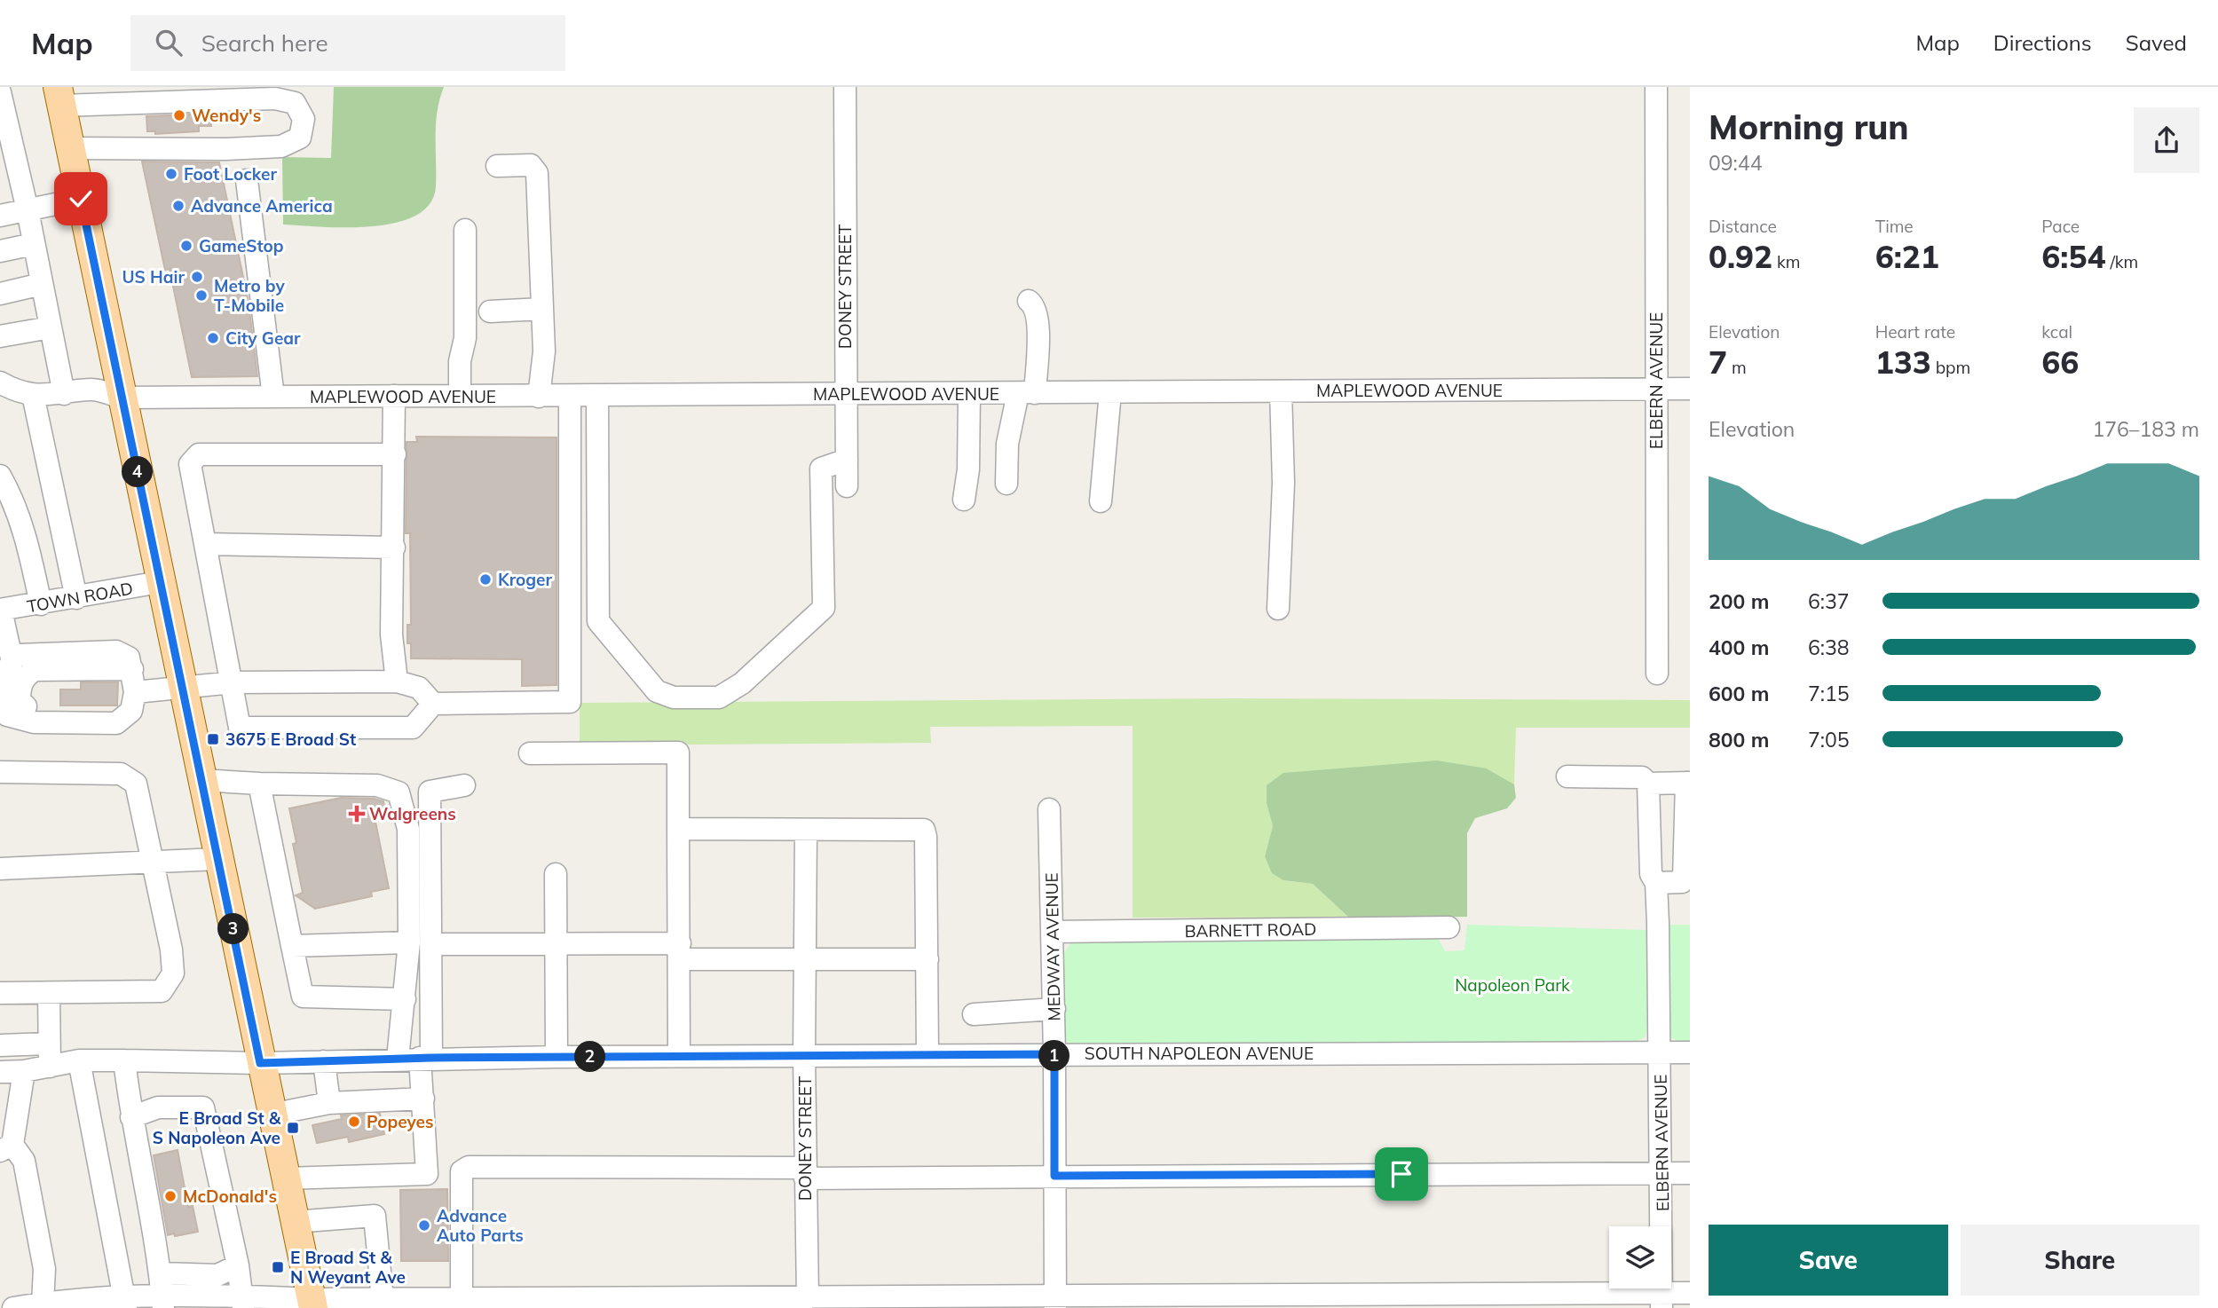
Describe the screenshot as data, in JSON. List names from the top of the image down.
{
  "streets": {
    "street": [
      "DONEY STREET",
      "ELBERN AVENUE",
      "MAPLEWOOD AVENUE",
      "TOWN ROAD",
      "BARNETT ROAD",
      "MEDWAY AVENUE",
      "SOUTH NAPOLEON AVENUE"
    ]
  },
  "crossings": [
    ["DONEY STREET", "MAPLEWOOD AVENUE"],
    ["DONEY STREET", "SOUTH NAPOLEON AVENUE"],
    ["ELBERN AVENUE", "MAPLEWOOD AVENUE"],
    ["ELBERN AVENUE", "SOUTH NAPOLEON AVENUE"],
    ["BARNETT ROAD", "MEDWAY AVENUE"],
    ["MEDWAY AVENUE", "SOUTH NAPOLEON AVENUE"]
  ],
  "parks": ["Napoleon Park"],
  "places": {
    "other": [
      "Wendy's",
      "Foot Locker",
      "Advance America",
      "GameStop",
      "US Hair",
      "Metro by T-Mobile",
      "City Gear",
      "Kroger",
      "Popeyes",
      "McDonald's",
      "Advance Auto Parts"
    ],
    "transit": ["3675 E Broad St", "E Broad St & S Napoleon Ave", "E Broad St & N Weyant Ave"],
    "health": ["Walgreens"]
  },
  "page": {
    "header": "Map",
    "search": "Search here",
    "nav": ["Map", "Directions", "Saved"],
    "heading": ["Morning run", "09:44"],
    "stats": [
      ["Distance", "0.92 km"],
      ["Time", "6:21"],
      ["Pace", "6:54 /km"],
      ["Elevation", "7 m"],
      ["Heart rate", "133 bpm"],
      ["kcal", "66"]
    ],
    "chart": ["Elevation", "176–183 m"],
    "pins": [
      "4",
      "3",
      "1",
      "2"
    ],
    "list": [
      {
        "name": "200 m",
        "note": "6:37"
      },
      {
        "name": "400 m",
        "note": "6:38"
      },
      {
        "name": "600 m",
        "note": "7:15"
      },
      {
        "name": "800 m",
        "note": "7:05"
      }
    ],
    "buttons": ["Save", "Share"]
  }
}
